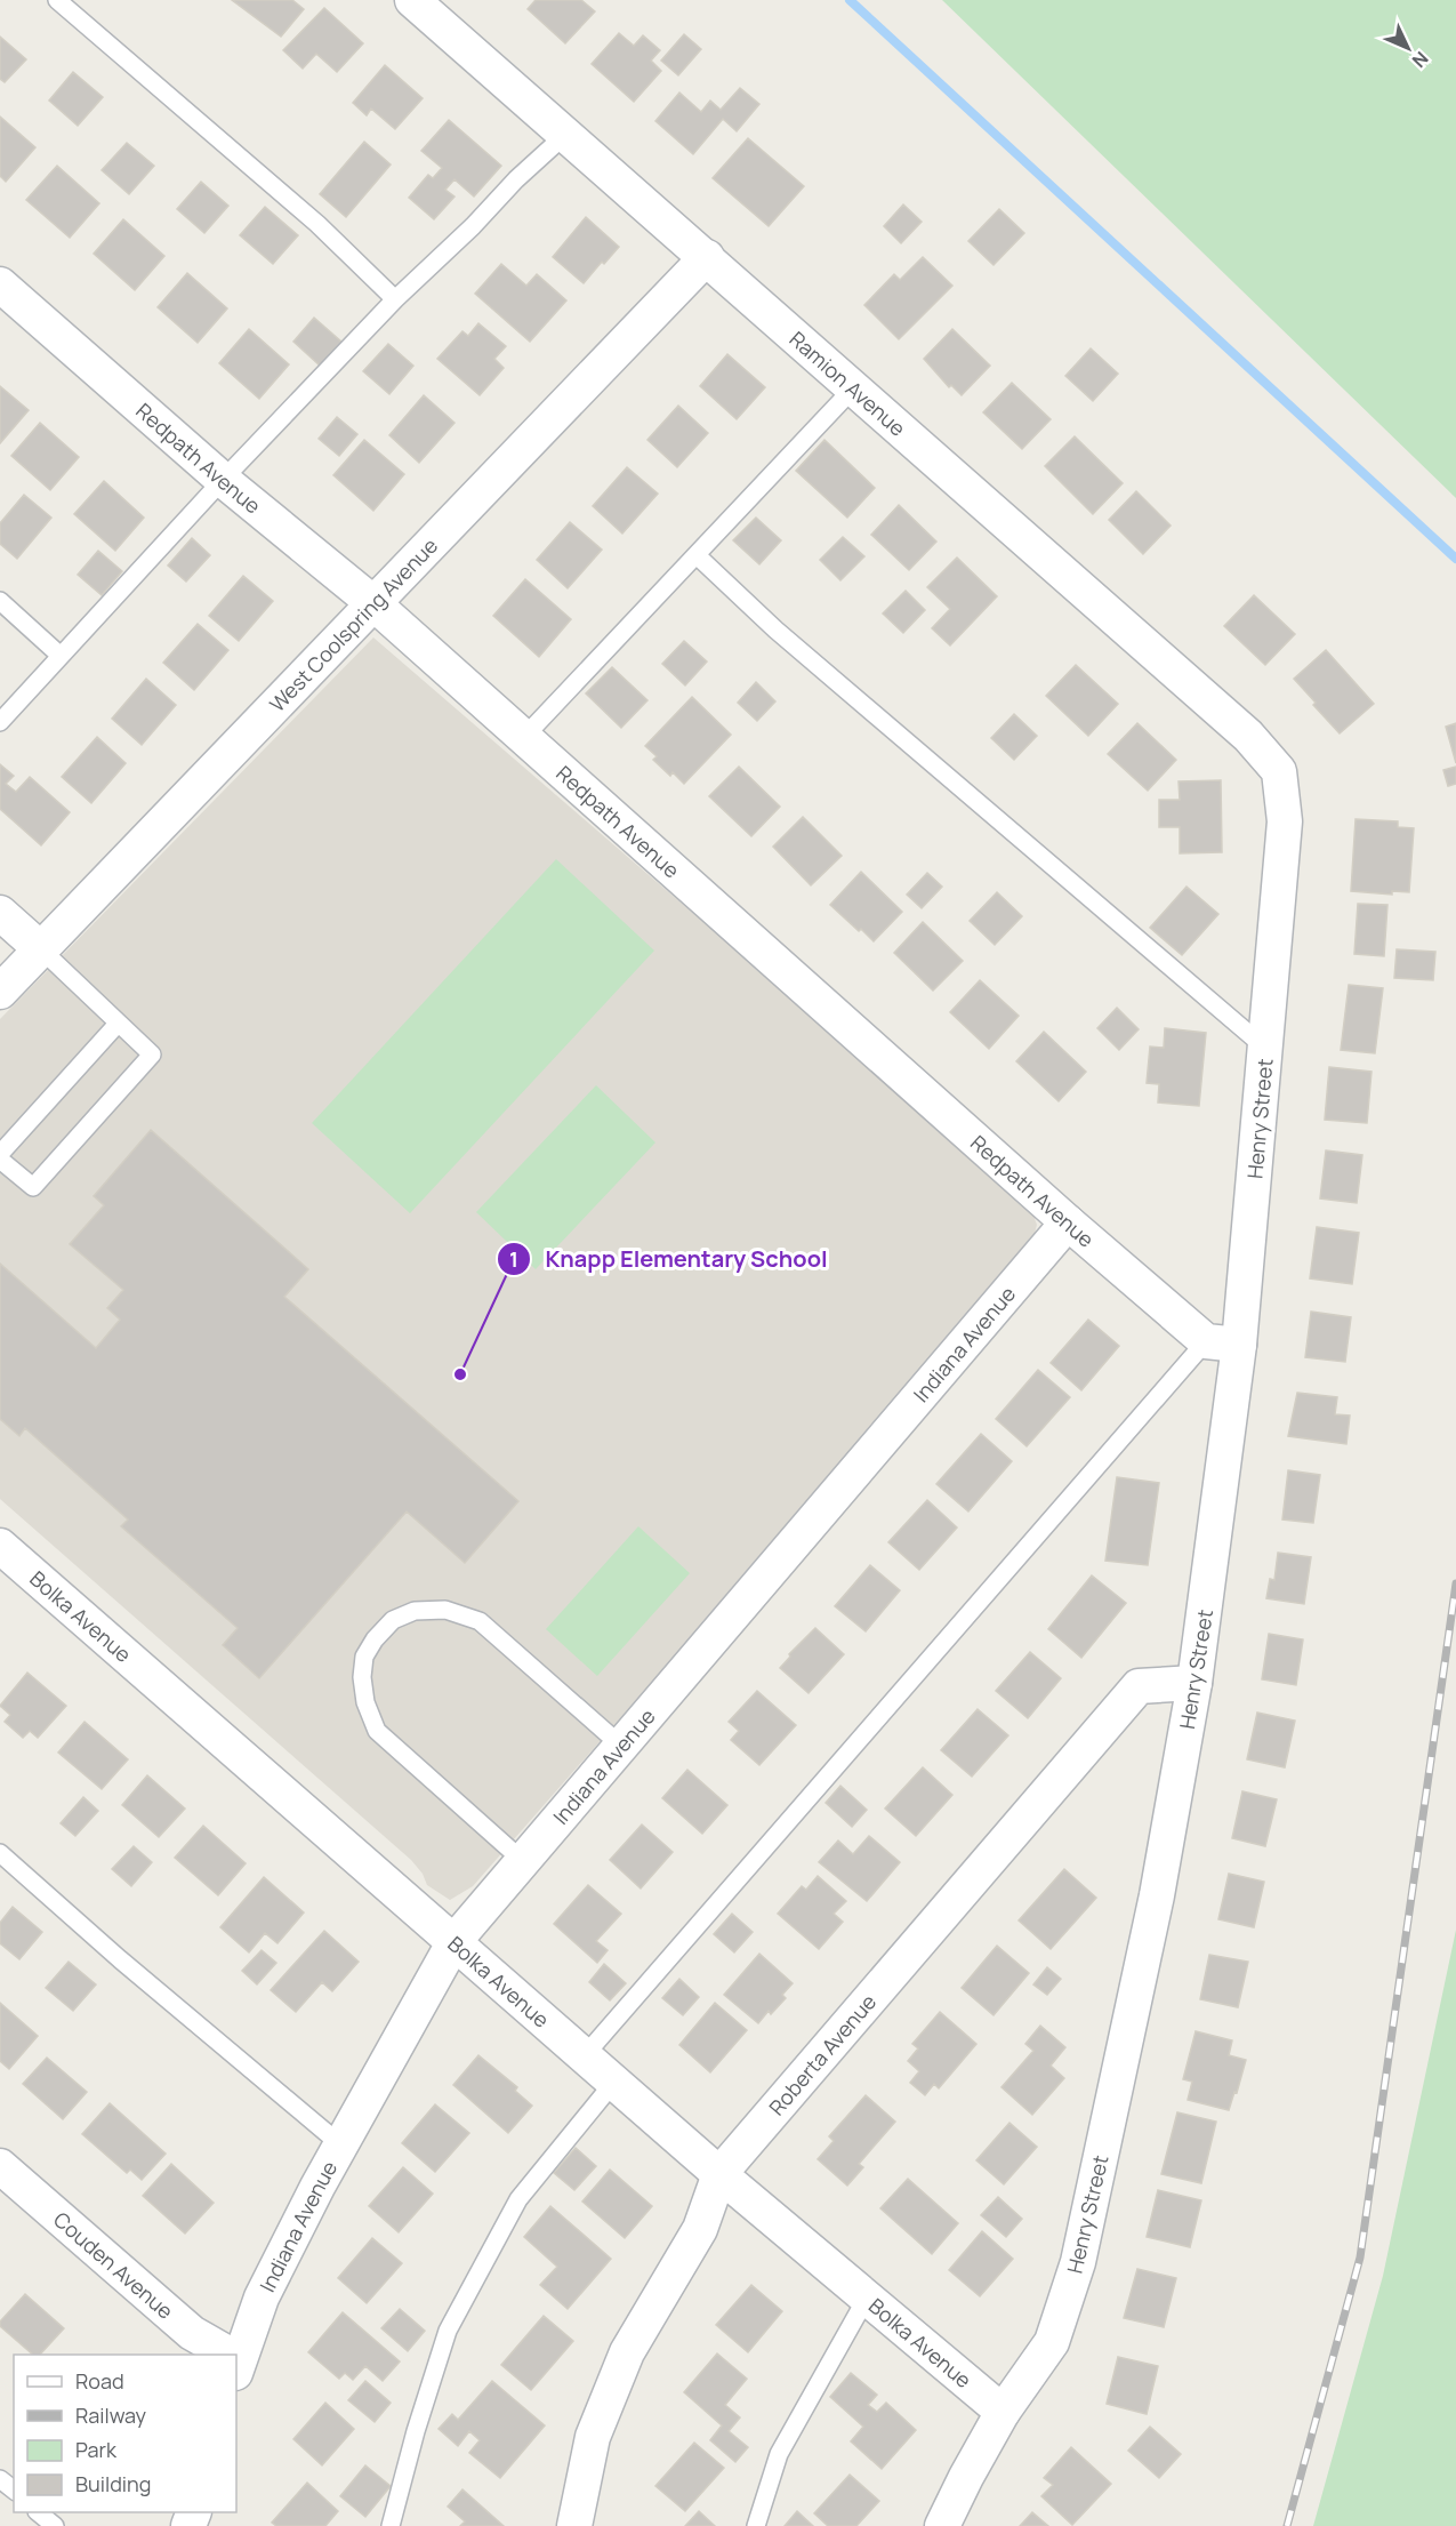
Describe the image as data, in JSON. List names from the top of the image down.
{
  "streets": {
    "street": [
      "Ramion Avenue",
      "Redpath Avenue",
      "West Coolspring Avenue",
      "Henry Street",
      "Indiana Avenue",
      "Bolka Avenue",
      "Roberta Avenue",
      "Couden Avenue"
    ]
  },
  "crossings": [
    ["Ramion Avenue", "West Coolspring Avenue"],
    ["Ramion Avenue", "Henry Street"],
    ["Redpath Avenue", "West Coolspring Avenue"],
    ["Redpath Avenue", "Henry Street"],
    ["Redpath Avenue", "Indiana Avenue"],
    ["Henry Street", "Bolka Avenue"],
    ["Henry Street", "Roberta Avenue"],
    ["Indiana Avenue", "Bolka Avenue"],
    ["Bolka Avenue", "Roberta Avenue"]
  ],
  "places": ["Knapp Elementary School"],
  "legend": [
    "Road",
    "Railway",
    "Park",
    "Building"
  ],
  "north": "bottom right"
}
